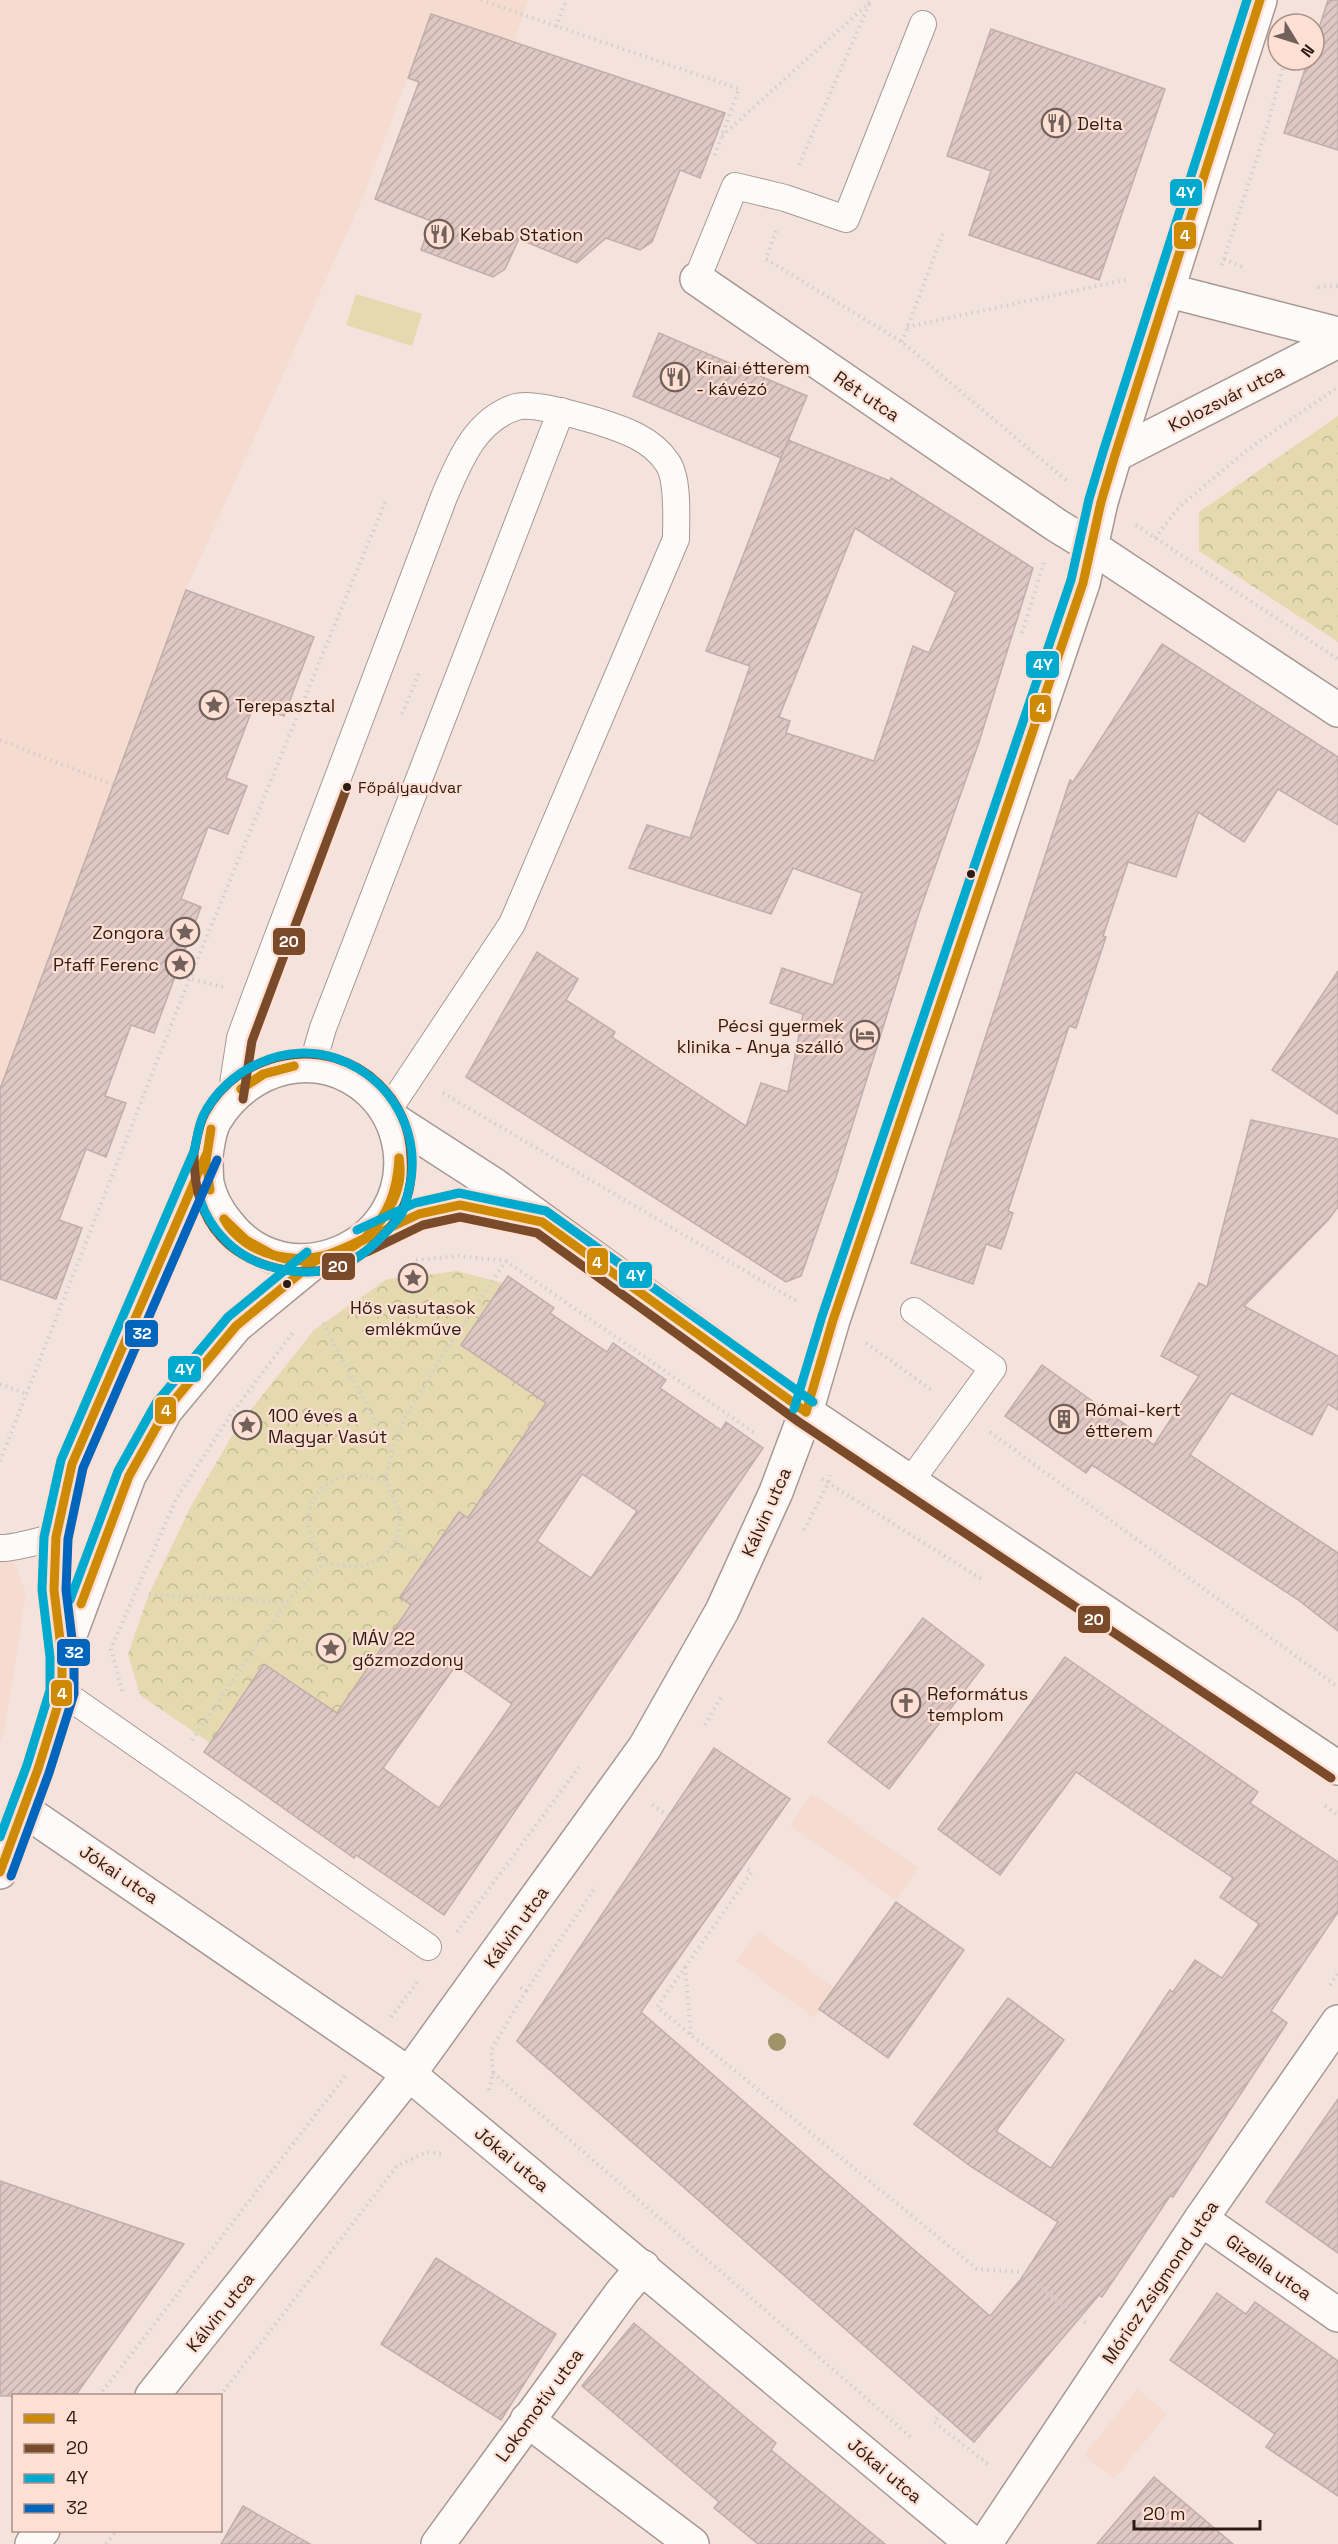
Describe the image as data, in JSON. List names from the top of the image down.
{
  "streets": {
    "street": [
      "Rét utca",
      "Kolozsvár utca",
      "Kálvin utca",
      "Jókai utca",
      "Gizella utca",
      "Móricz Zsigmond utca",
      "Lokomotív utca"
    ]
  },
  "crossings": [
    ["Rét utca", "Kálvin utca"],
    ["Kolozsvár utca", "Kálvin utca"],
    ["Kálvin utca", "Jókai utca"],
    ["Jókai utca", "Lokomotív utca"],
    ["Gizella utca", "Móricz Zsigmond utca"]
  ],
  "places": {
    "restaurant": ["Delta", "Kebab Station", "Kínai étterem - kávézó"],
    "place": [
      "Terepasztal",
      "Zongora",
      "Pfaff Ferenc",
      "Hős vasutasok emlékműve",
      "100 éves a Magyar Vasút",
      "MÁV 22 gőzmozdony"
    ],
    "other": ["Főpályaudvar"],
    "hotel": ["Pécsi gyermek klinika - Anya szálló"],
    "building": ["Római-kert étterem"],
    "church": ["Református templom"]
  },
  "lines": [
    "transit line 4",
    "transit line 4Y",
    "transit line 20",
    "transit line 32"
  ],
  "legend": [
    "4",
    "20",
    "4Y",
    "32"
  ],
  "scale_bar": "20 m",
  "north": "bottom right"
}
